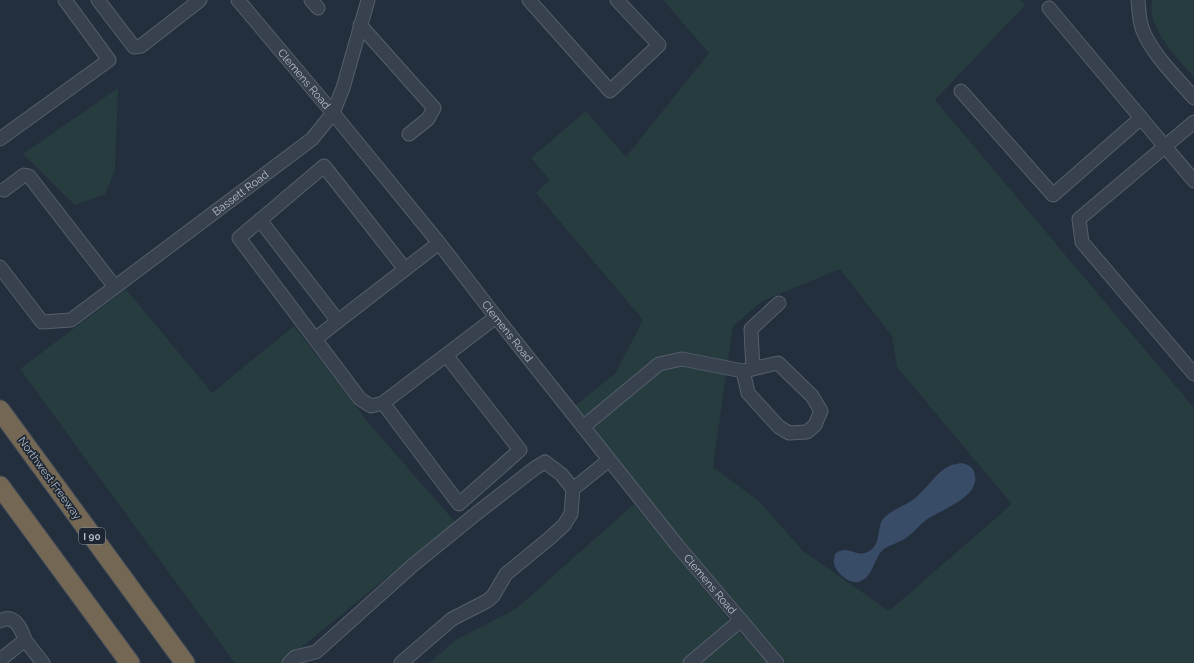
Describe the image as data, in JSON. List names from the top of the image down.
{
  "streets": {
    "highway": ["Northwest Freeway", "I 90"],
    "street": ["Clemens Road", "Bassett Road"]
  },
  "crossings": [
    ["Clemens Road", "Bassett Road"]
  ]
}
